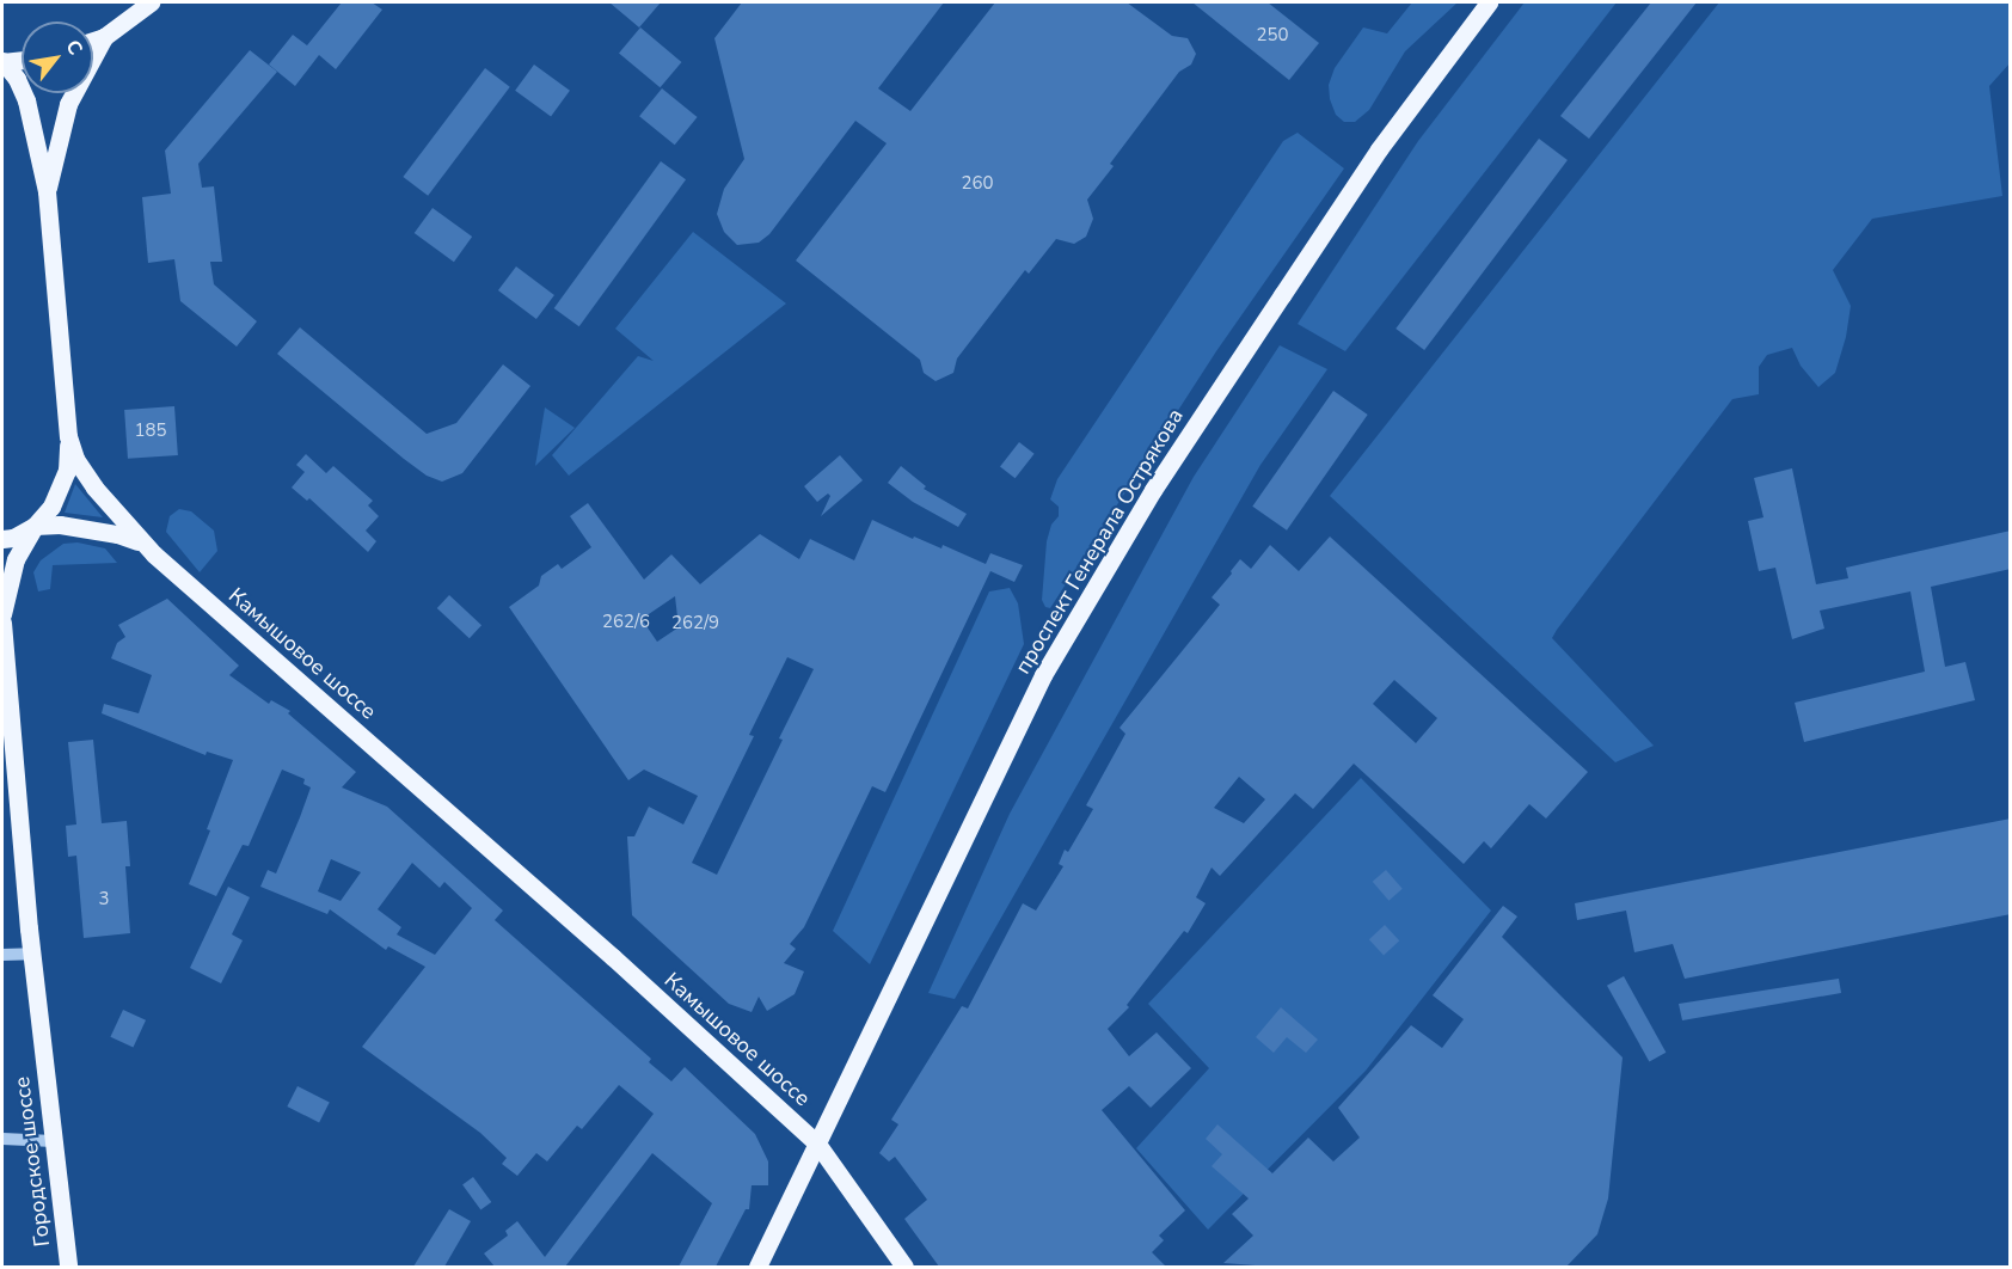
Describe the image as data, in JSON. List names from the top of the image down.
{
  "streets": {
    "main road": ["проспект Генерала Острякова", "Камышовое шоссе", "Городское шоссе"]
  },
  "crossings": [
    ["проспект Генерала Острякова", "Камышовое шоссе"]
  ],
  "house_numbers": [
    "250",
    "260",
    "185",
    "262/6",
    "262/9",
    "3"
  ],
  "north": "top right"
}
